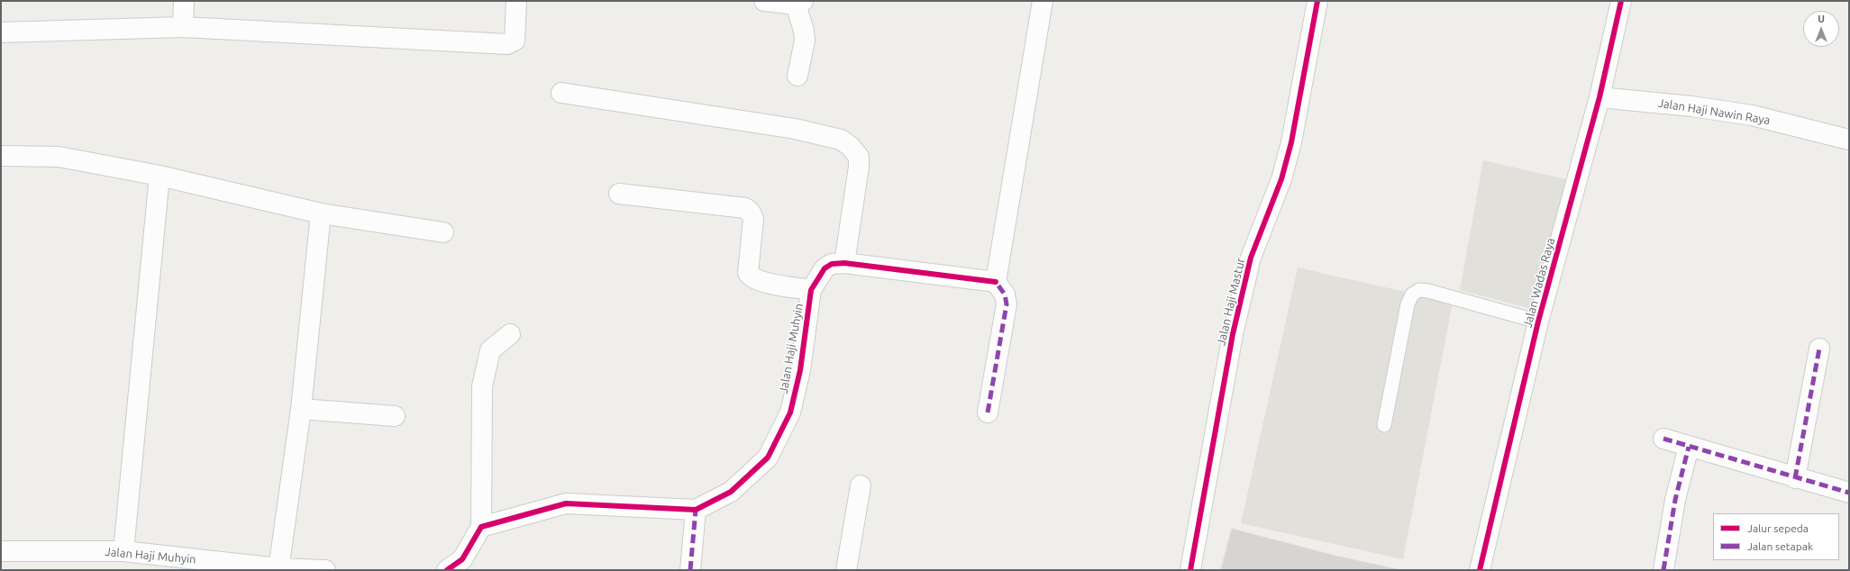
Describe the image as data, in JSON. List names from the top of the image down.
{
  "streets": {
    "street": [
      "Jalan Haji Nawin Raya",
      "Jalan Wadas Raya",
      "Jalan Haji Mastur",
      "Jalan Haji Muhyin"
    ]
  },
  "crossings": [
    ["Jalan Haji Nawin Raya", "Jalan Wadas Raya"]
  ],
  "legend": ["Jalur sepeda", "Jalan setapak"],
  "north": "top"
}
